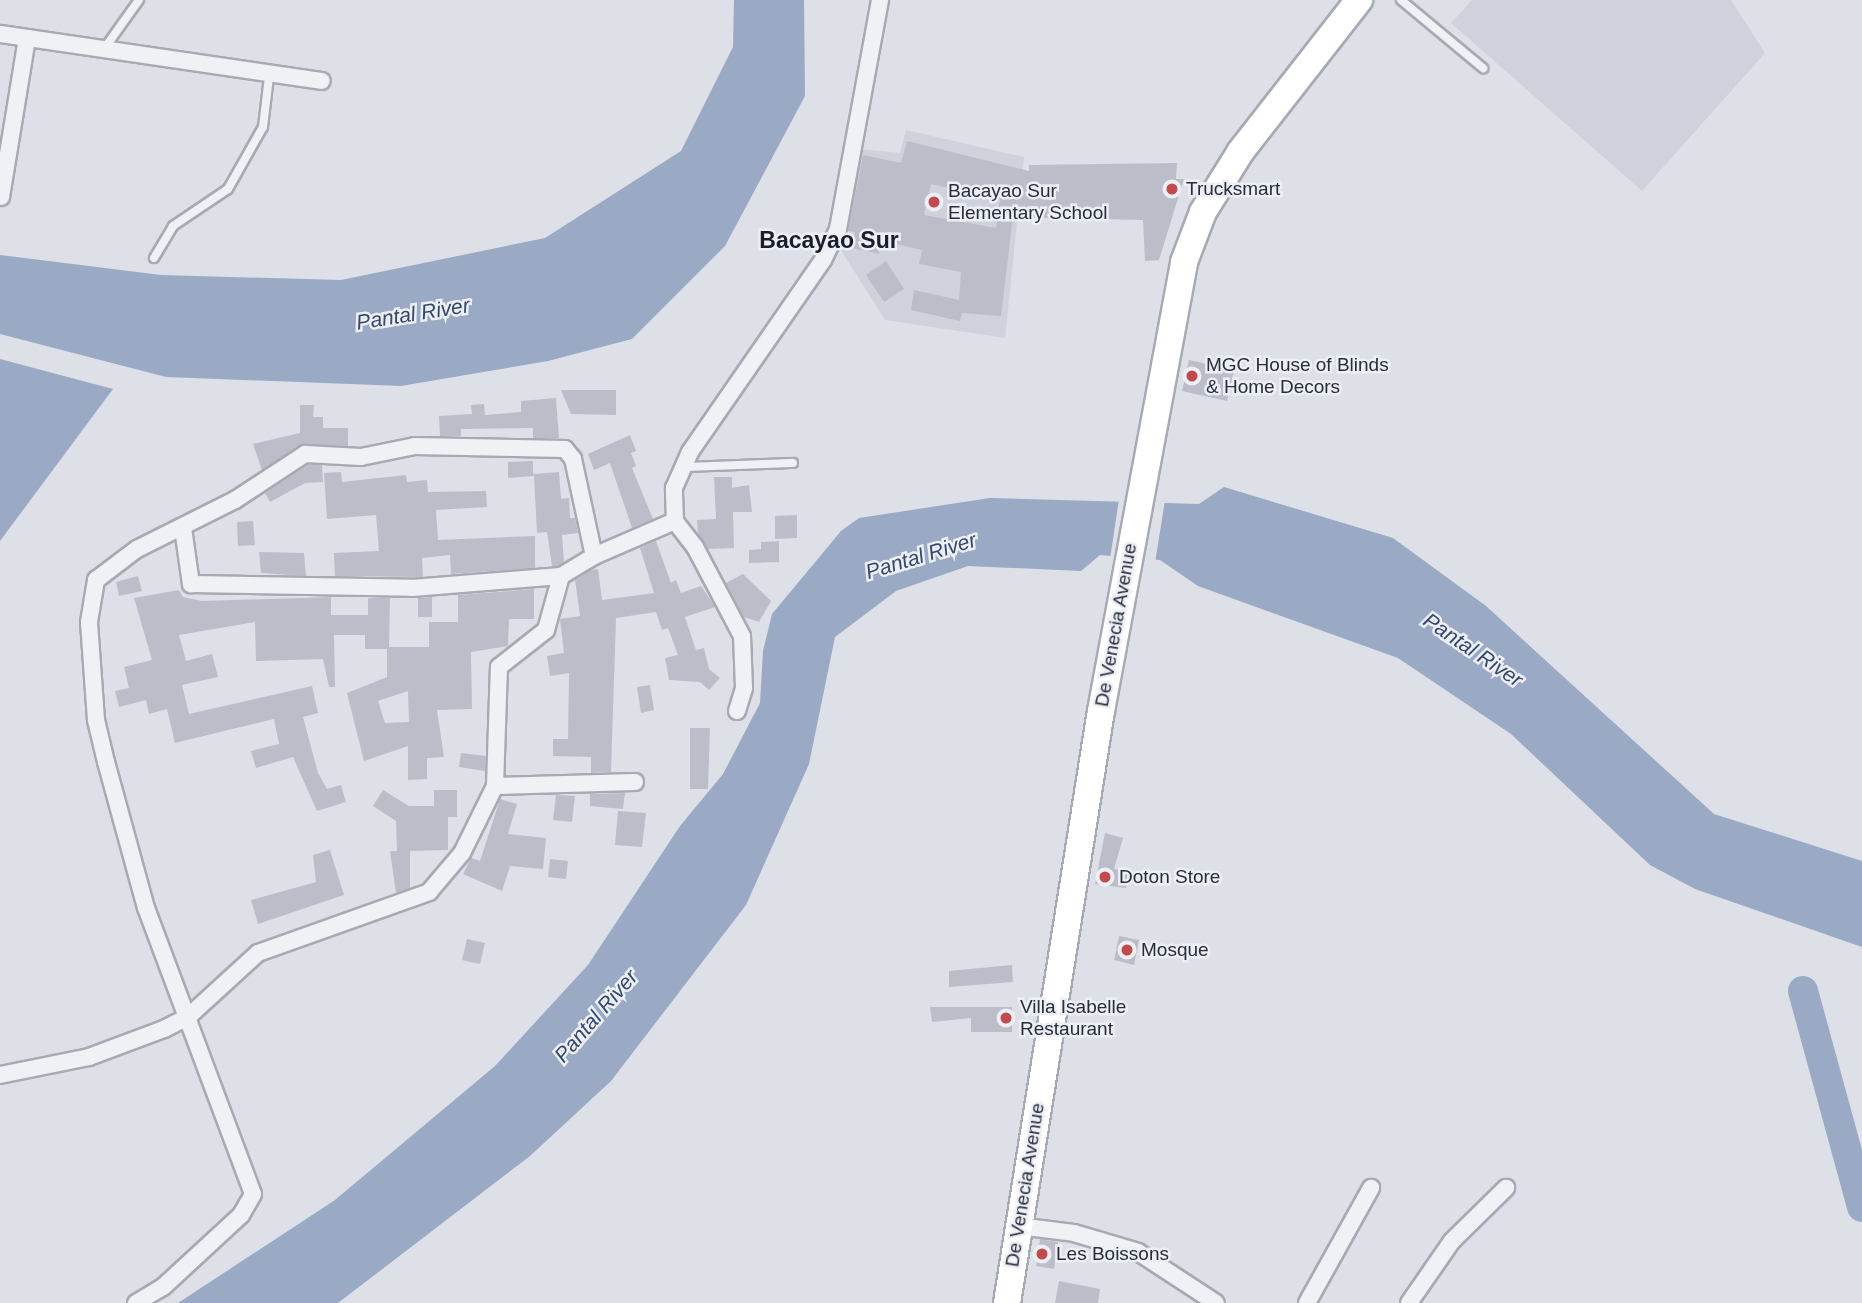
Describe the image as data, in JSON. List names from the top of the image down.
{
  "streets": {
    "highway": ["De Venecia Avenue"]
  },
  "districts": ["Bacayao Sur"],
  "water": ["Pantal River"],
  "places": [
    "Trucksmart",
    "Bacayao Sur Elementary School",
    "MGC House of Blinds & Home Decors",
    "Doton Store",
    "Mosque",
    "Villa Isabelle Restaurant",
    "Les Boissons"
  ]
}
